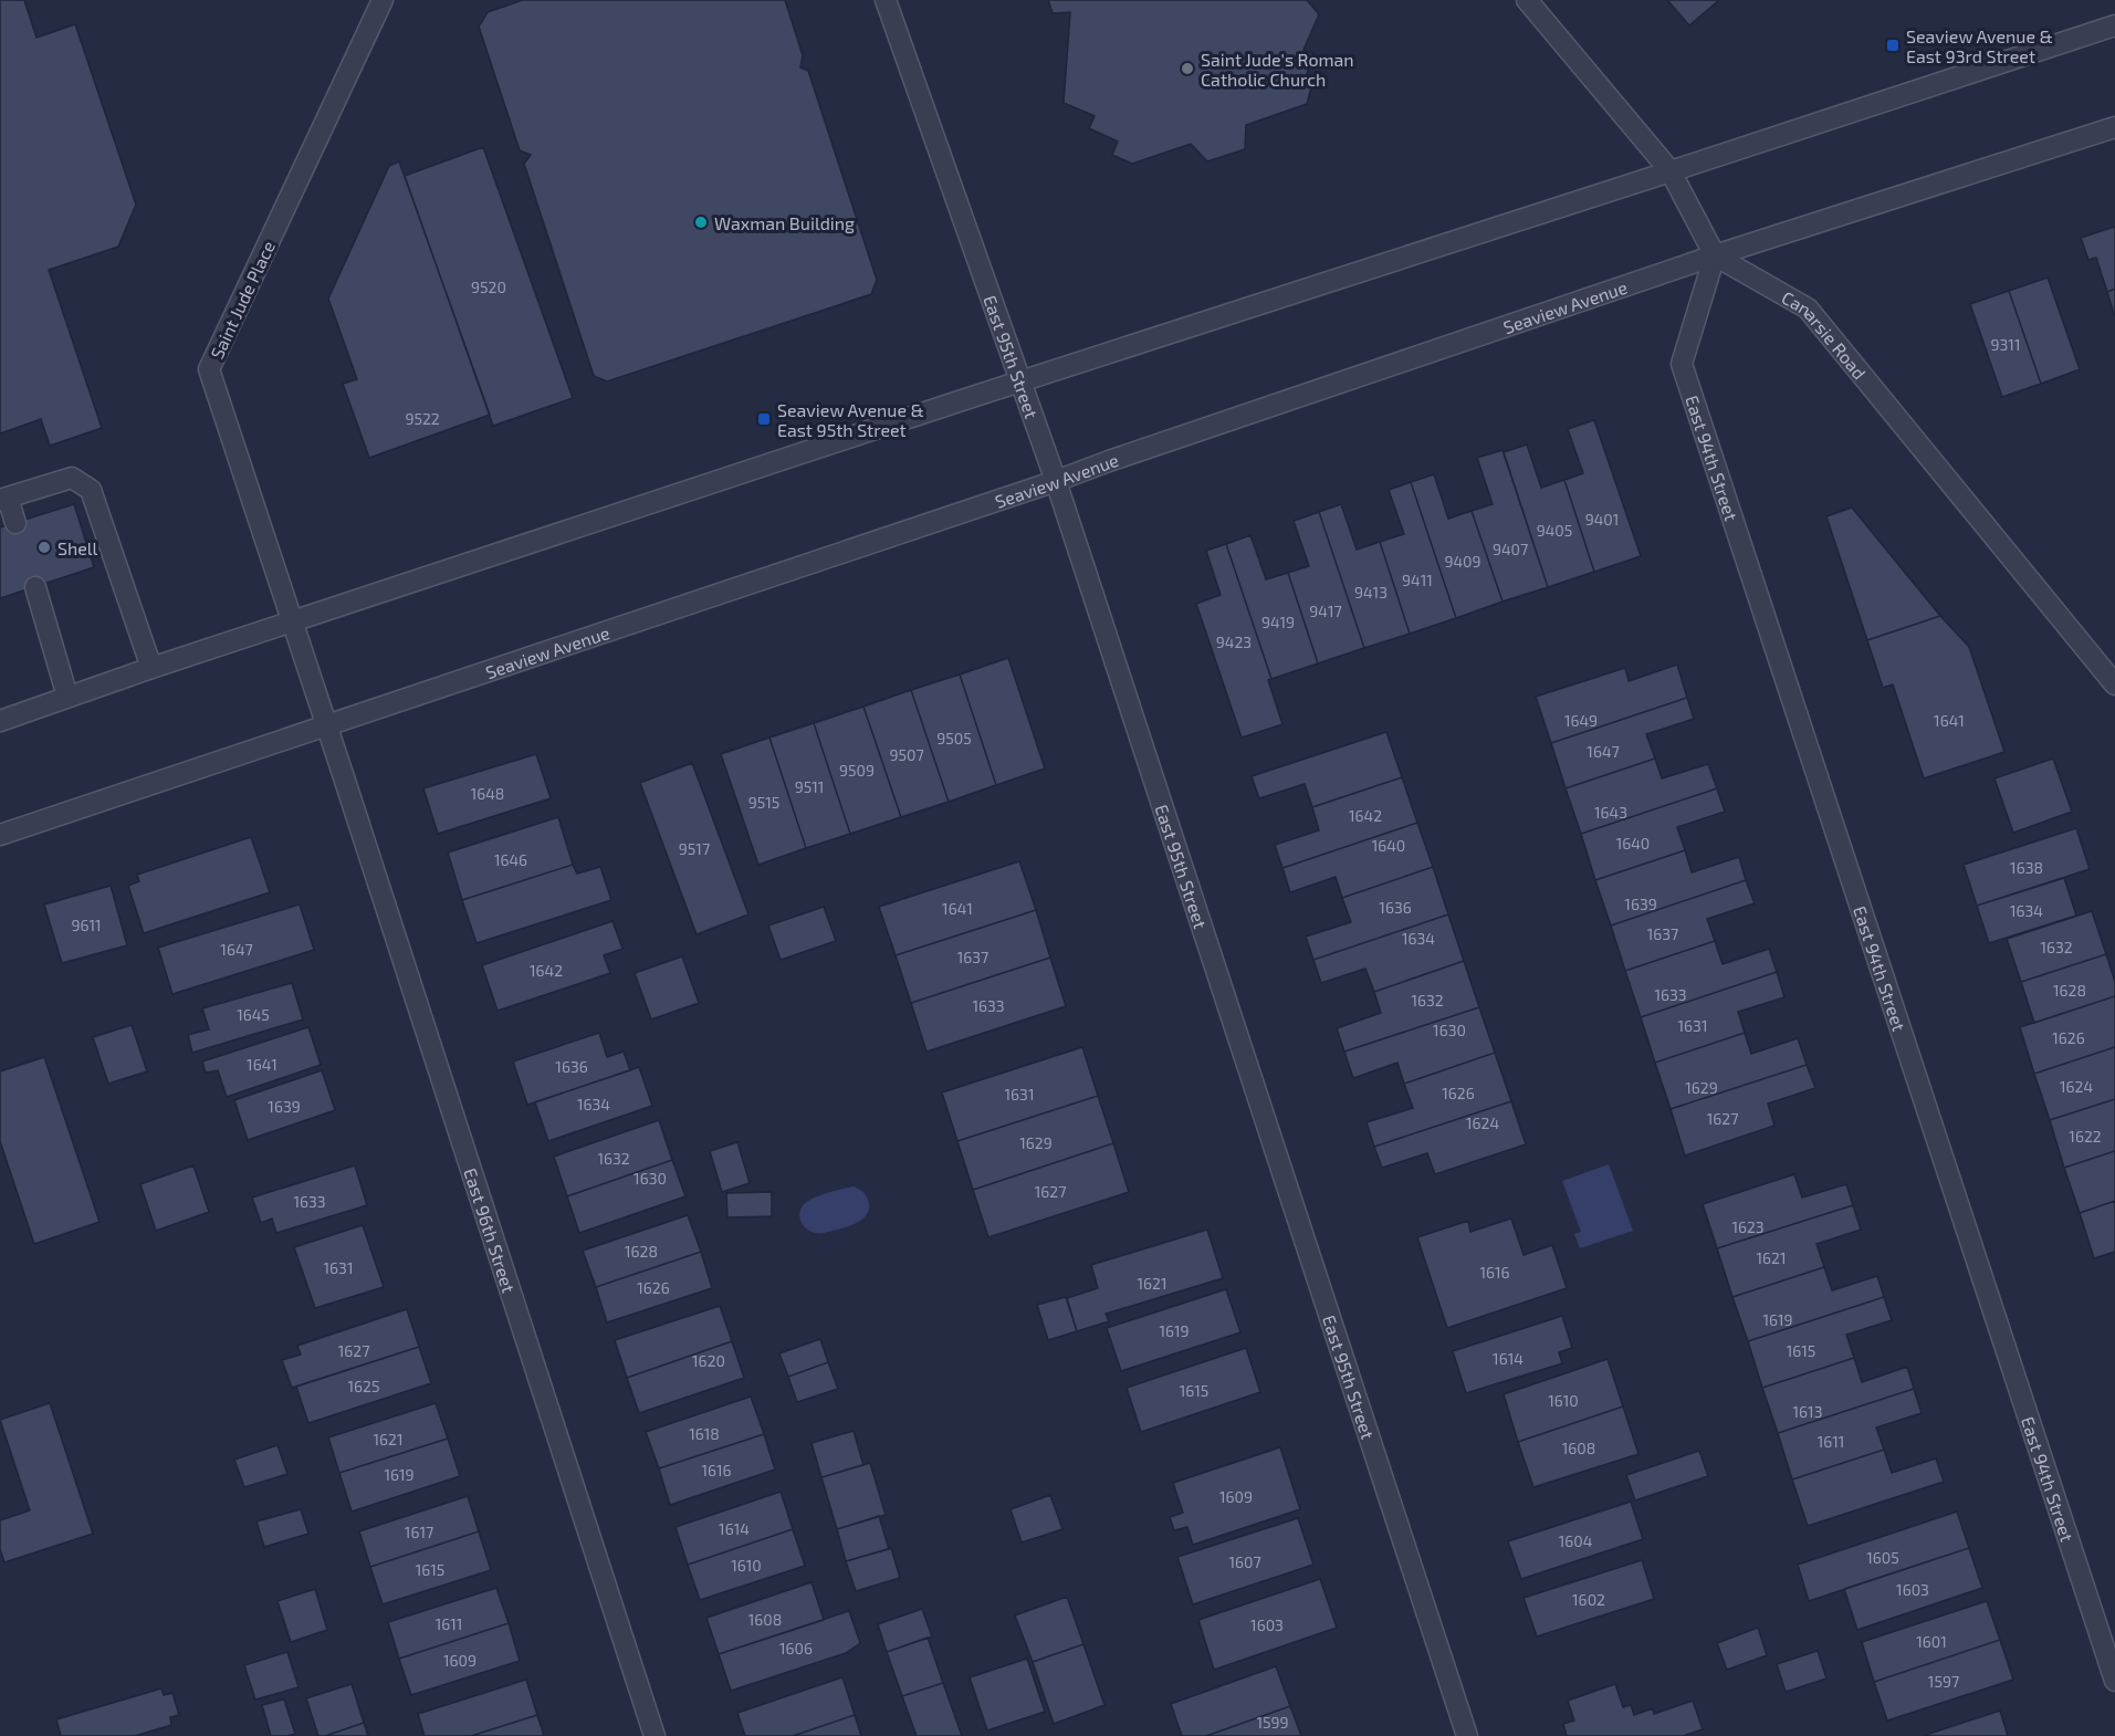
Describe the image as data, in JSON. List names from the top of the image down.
{
  "streets": {
    "street": [
      "Saint Jude Place",
      "Seaview Avenue",
      "Canarsie Road",
      "East 95th Street",
      "East 94th Street",
      "East 96th Street"
    ]
  },
  "crossings": [
    ["Saint Jude Place", "Seaview Avenue"],
    ["Saint Jude Place", "East 96th Street"],
    ["Seaview Avenue", "Canarsie Road"],
    ["Seaview Avenue", "East 95th Street"],
    ["Seaview Avenue", "East 94th Street"],
    ["Seaview Avenue", "East 96th Street"],
    ["Canarsie Road", "East 94th Street"]
  ],
  "places": {
    "transit": ["Seaview Avenue & East 93rd Street", "Seaview Avenue & East 95th Street"],
    "other": ["Saint Jude's Roman Catholic Church", "Waxman Building", "Shell"]
  },
  "house_numbers": [
    "9520",
    "9311",
    "9522",
    "9401",
    "9405",
    "9407",
    "9409",
    "9411",
    "9413",
    "9417",
    "9419",
    "9423",
    "1649",
    "1641",
    "9505",
    "1647",
    "9507",
    "9509",
    "9511",
    "1648",
    "9515",
    "1643",
    "1642",
    "1640",
    "1640",
    "9517",
    "1646",
    "1638",
    "1639",
    "1636",
    "1641",
    "1634",
    "9611",
    "1637",
    "1634",
    "1632",
    "1647",
    "1637",
    "1642",
    "1628",
    "1633",
    "1632",
    "1633",
    "1645",
    "1631",
    "1630",
    "1626",
    "1641",
    "1636",
    "1624",
    "1629",
    "1626",
    "1631",
    "1634",
    "1639",
    "1627",
    "1624",
    "1622",
    "1629",
    "1632",
    "1630",
    "1627",
    "1633",
    "1623",
    "1628",
    "1621",
    "1631",
    "1616",
    "1621",
    "1626",
    "1619",
    "1619",
    "1627",
    "1615",
    "1614",
    "1620",
    "1625",
    "1615",
    "1610",
    "1613",
    "1618",
    "1621",
    "1611",
    "1608",
    "1616",
    "1619",
    "1609",
    "1614",
    "1617",
    "1604",
    "1605",
    "1607",
    "1610",
    "1615",
    "1603",
    "1602",
    "1608",
    "1611",
    "1603",
    "1601",
    "1606",
    "1609",
    "1597",
    "1599"
  ]
}
